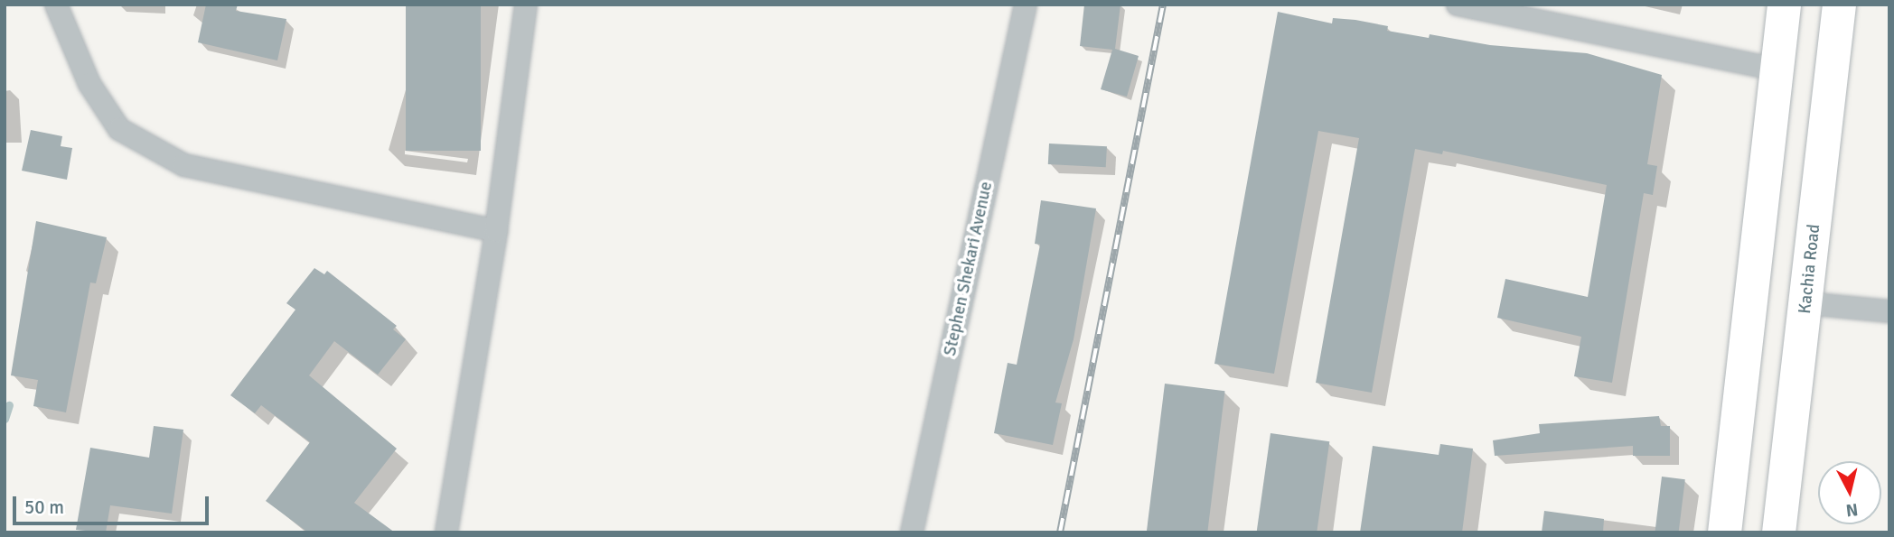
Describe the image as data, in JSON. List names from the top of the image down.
{
  "streets": {
    "main road": ["Kachia Road"],
    "street": ["Stephen Shekari Avenue"]
  },
  "scale_bar": "50 m",
  "north": "bottom"
}
